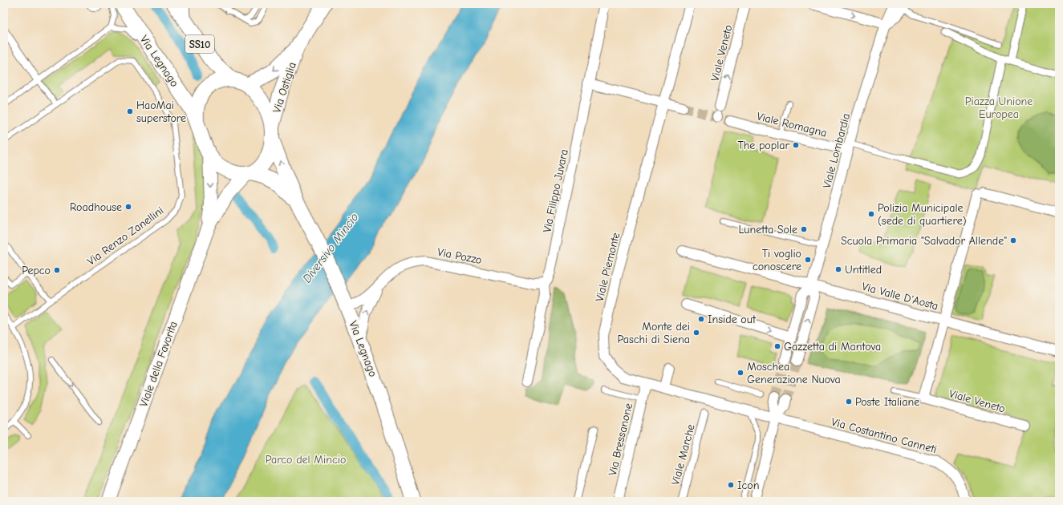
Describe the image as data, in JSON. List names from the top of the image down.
{
  "streets": {
    "main road": [
      "SS10",
      "Via Legnago",
      "Via Ostiglia",
      "Viale della Favorita"
    ],
    "street": [
      "Viale Veneto",
      "Viale Romagna",
      "Viale Lombardia",
      "Via Filippo Juvara",
      "Via Pozzo",
      "Viale Piemonte",
      "Via Valle D'Aosta",
      "Via Costantino Canneti",
      "Via Bressanone",
      "Viale Marche"
    ],
    "lane": ["Via Renzo Zanellini"]
  },
  "crossings": [
    ["Via Legnago", "Via Ostiglia"],
    ["Via Legnago", "Via Pozzo"],
    ["Via Legnago", "Viale della Favorita"],
    ["Via Ostiglia", "Viale della Favorita"],
    ["Viale Romagna", "Viale Lombardia"],
    ["Viale Lombardia", "Via Valle D'Aosta"],
    ["Via Filippo Juvara", "Via Pozzo"],
    ["Viale Piemonte", "Via Costantino Canneti"],
    ["Viale Piemonte", "Via Bressanone"]
  ],
  "one_way": ["Viale Veneto"],
  "water": ["Diversivo Mincio"],
  "parks": ["Piazza Unione Europea", "Parco del Mincio"],
  "places": [
    "HaoMai superstore",
    "The poplar",
    "Roadhouse",
    "Polizia Municipale (sede di quartiere)",
    "Lunetta Sole",
    "Scuola Primaria \"Salvador Allende\"",
    "Ti voglio conoscere",
    "Untitled",
    "Pepco",
    "Inside out",
    "Monte dei Paschi di Siena",
    "Gazzetta di Mantova",
    "Moschea Generazione Nuova",
    "Poste Italiane",
    "Icon"
  ]
}
